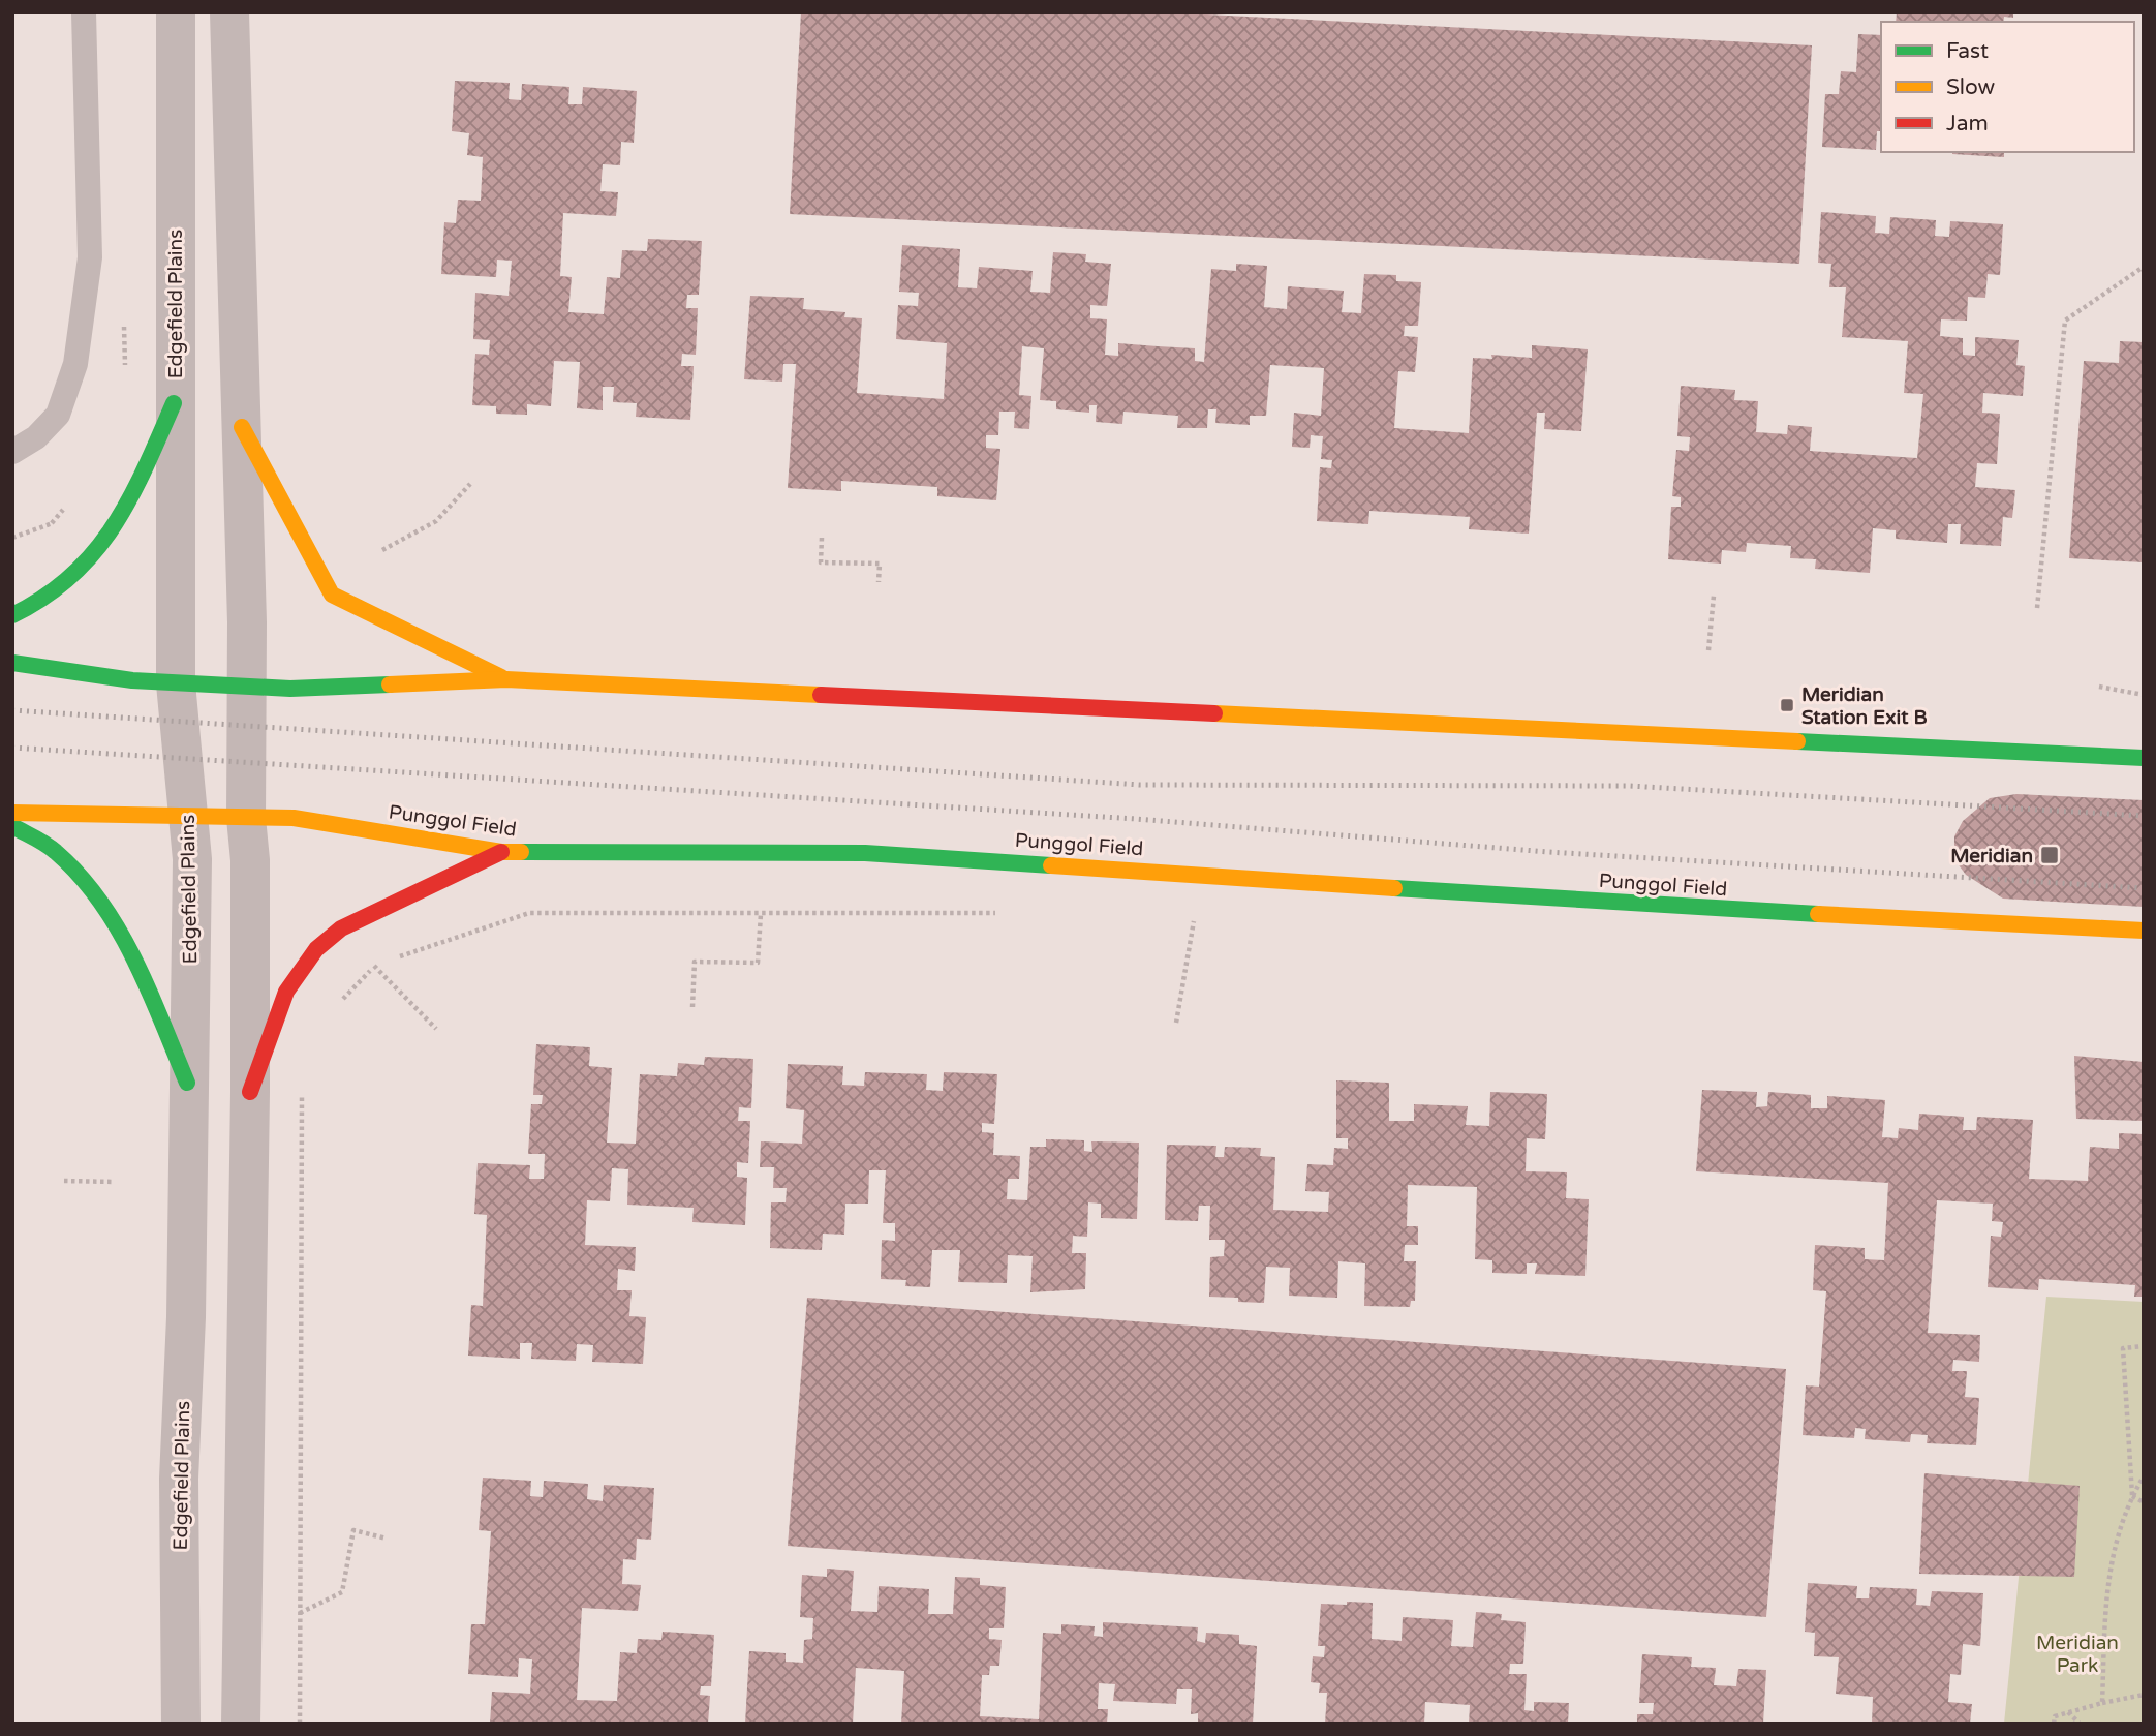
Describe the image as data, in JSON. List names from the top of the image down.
{
  "streets": {
    "street": ["Edgefield Plains", "Punggol Field"]
  },
  "crossings": [
    ["Edgefield Plains", "Punggol Field"]
  ],
  "parks": ["Meridian Park"],
  "places": {
    "transit": ["Meridian Station Exit B", "Meridian"]
  },
  "legend": ["Fast", "Slow", "Jam"]
}
